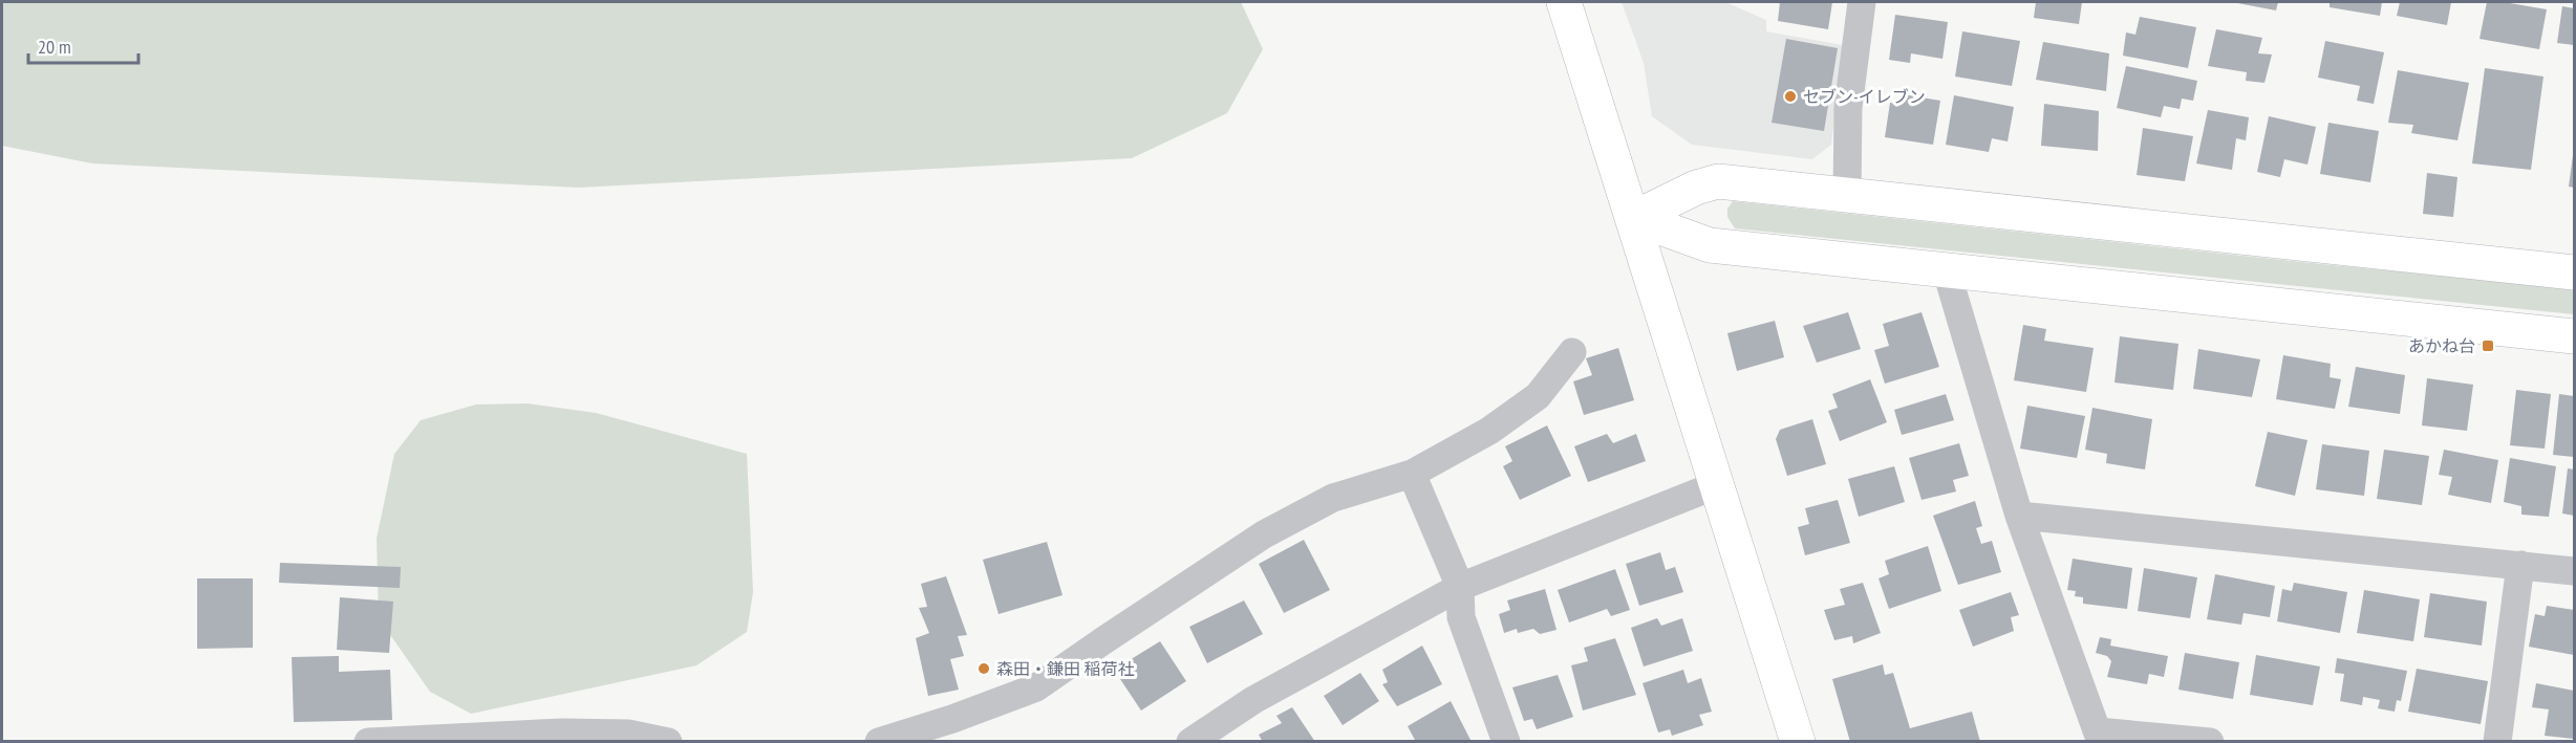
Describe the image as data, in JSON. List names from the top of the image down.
{
  "places": {
    "other": ["セブン-イレブン", "森田・鎌田 稲荷社"],
    "transit": ["あかね台"]
  },
  "scale_bar": "20 m"
}
